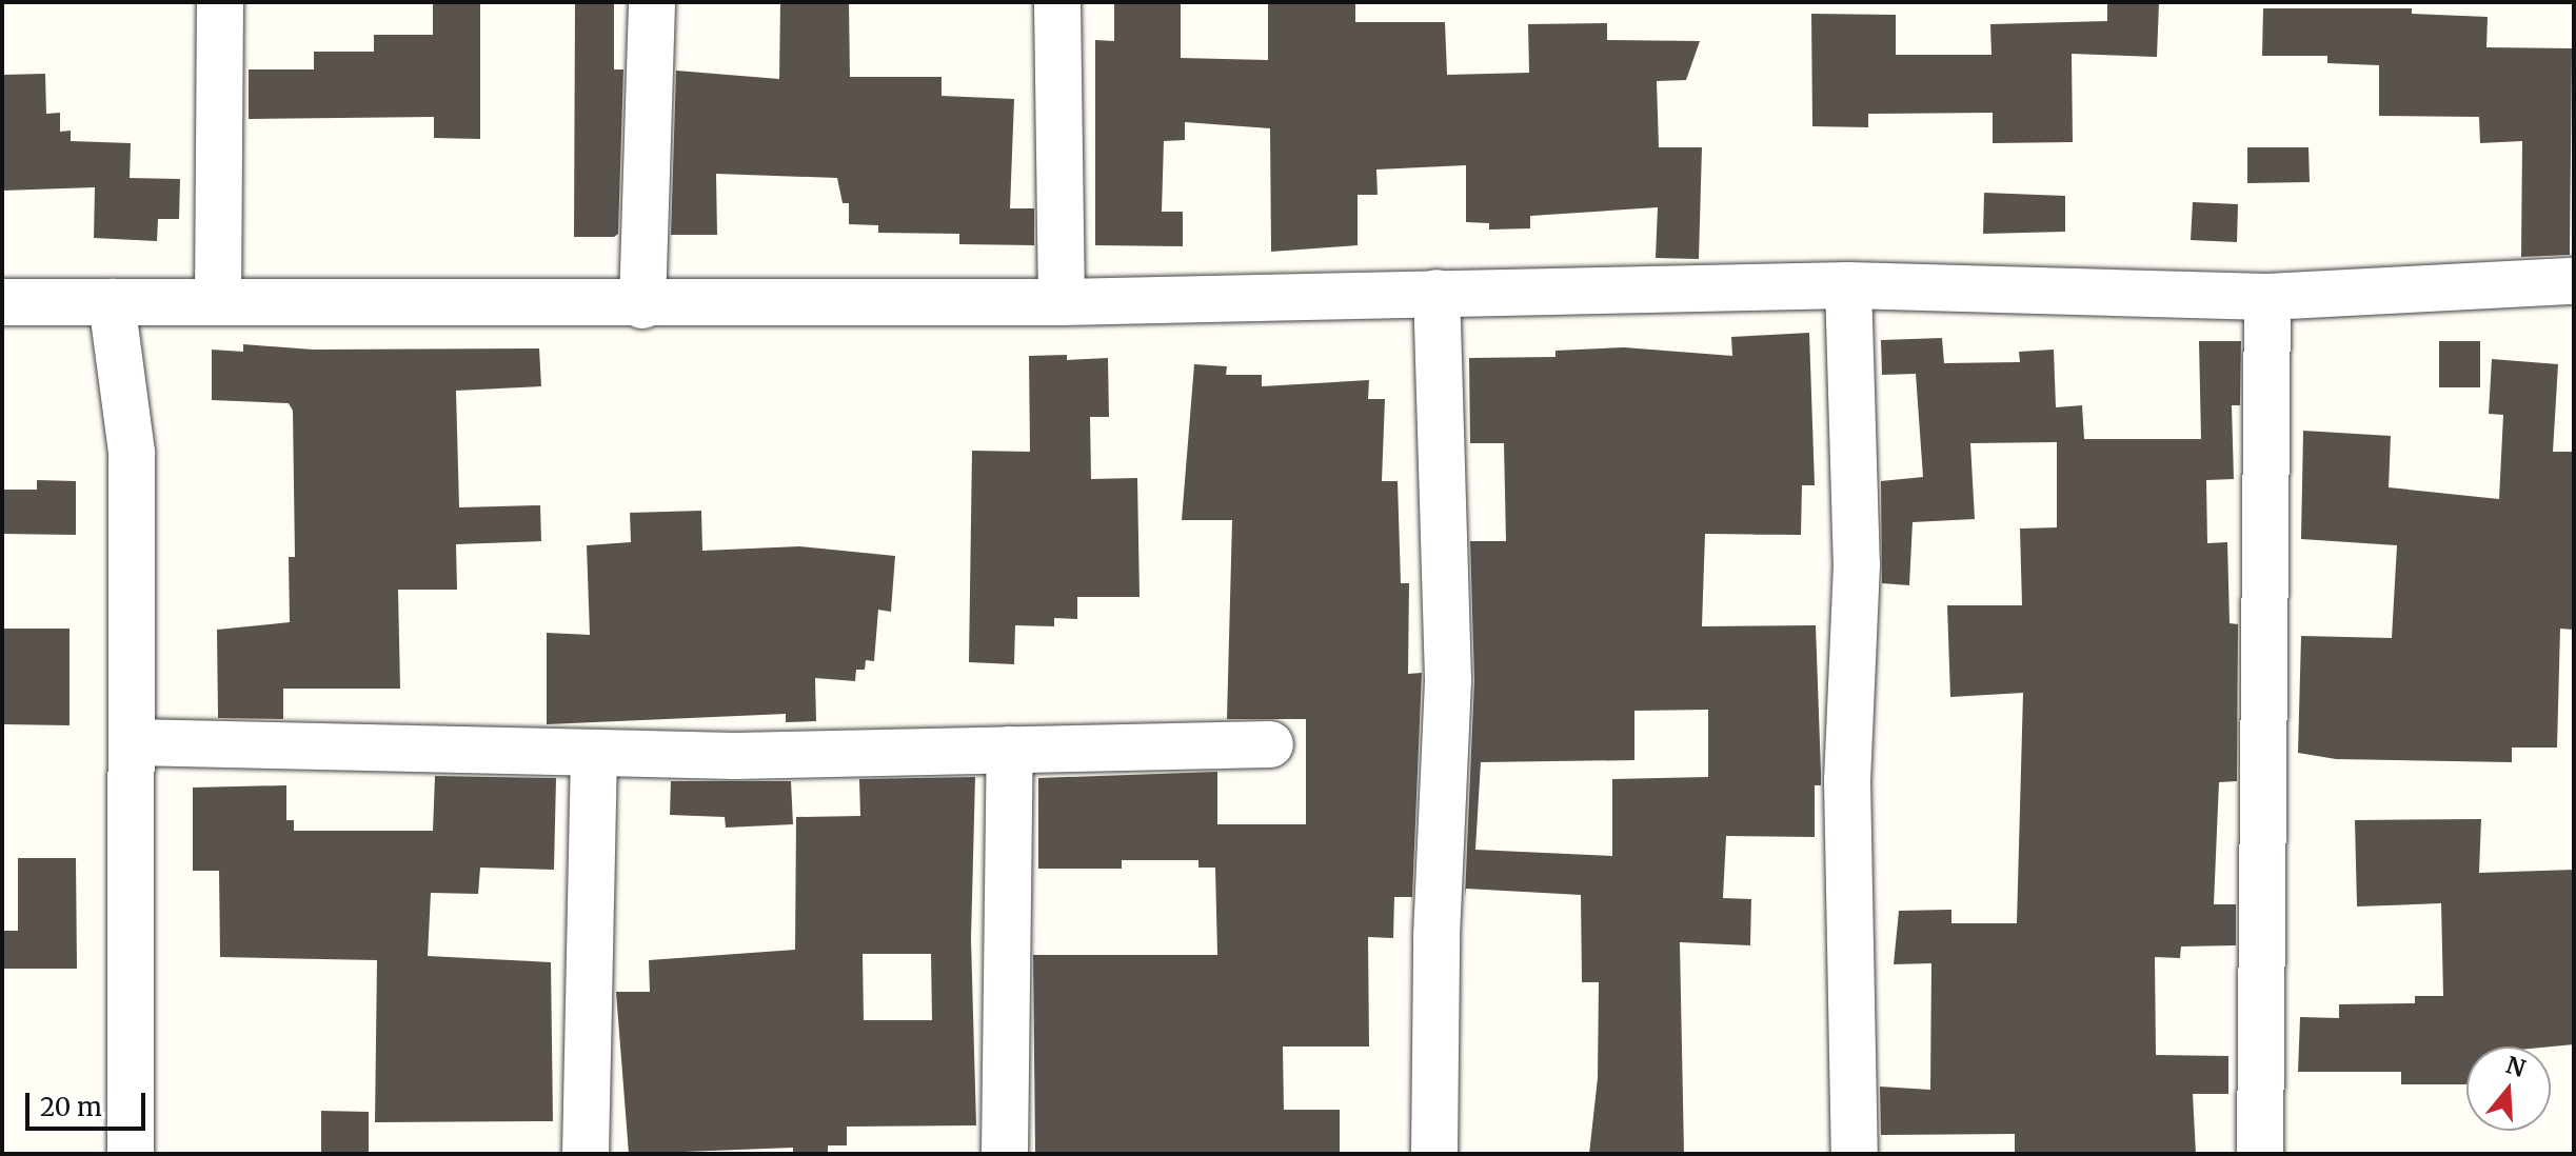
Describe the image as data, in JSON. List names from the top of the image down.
{
  "scale_bar": "20 m",
  "north": "top"
}
